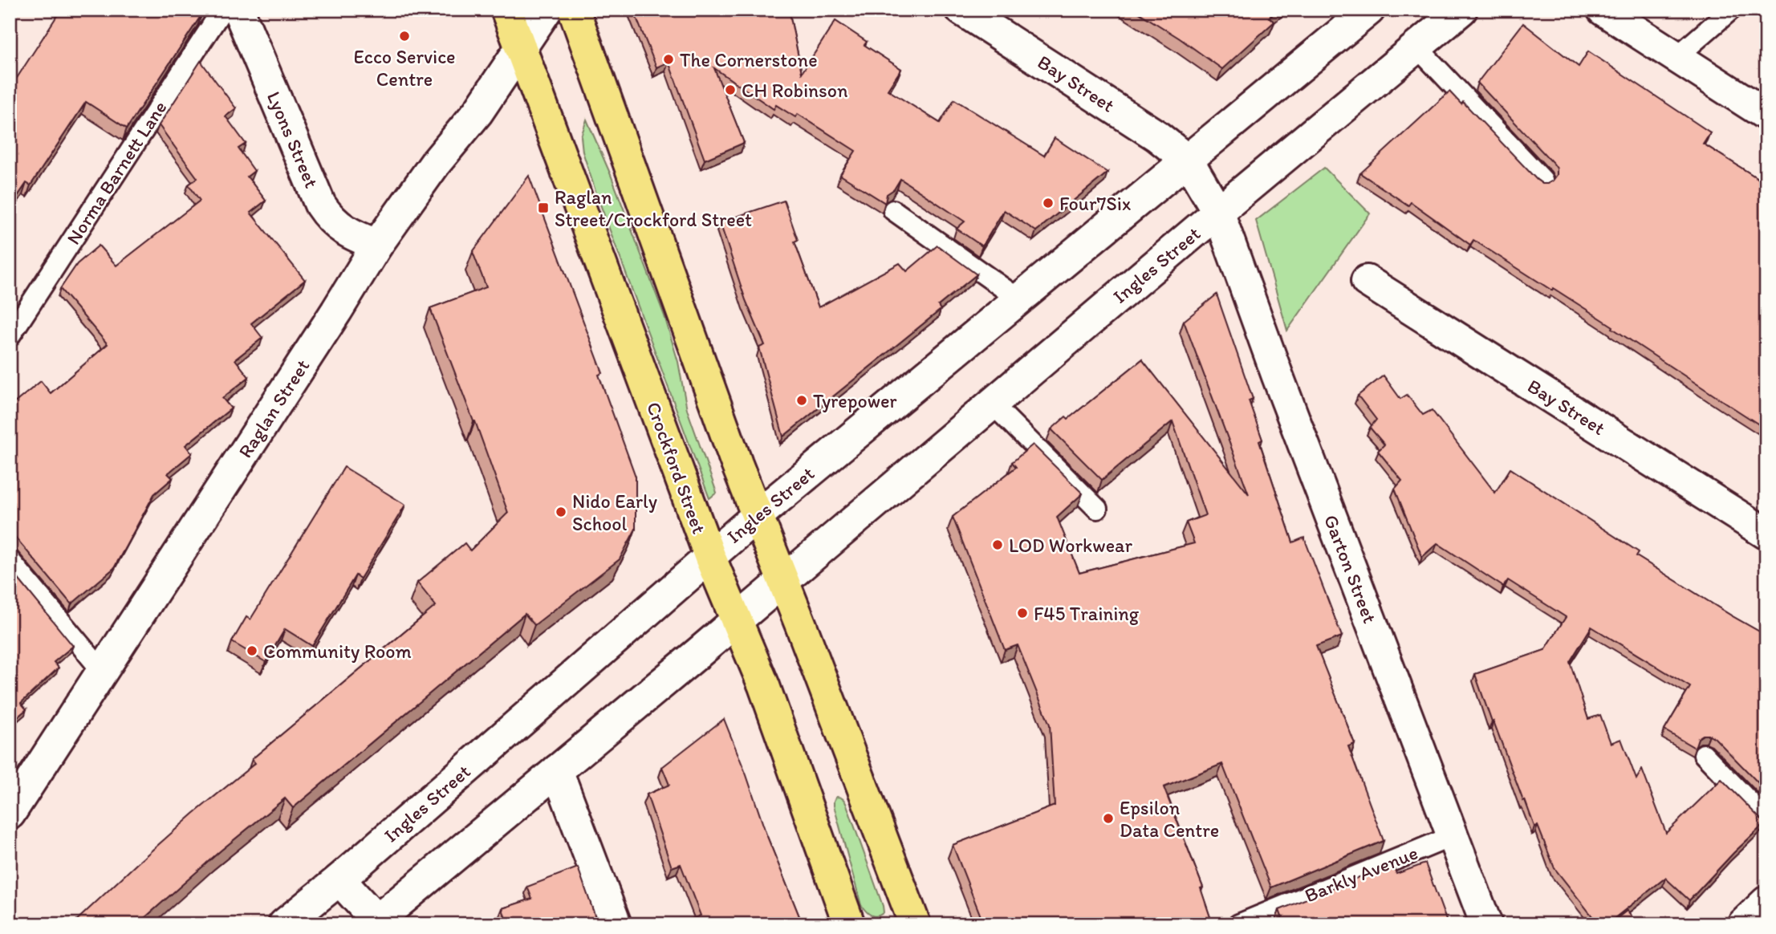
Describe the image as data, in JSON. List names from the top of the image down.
{
  "streets": {
    "main road": ["Crockford Street"],
    "street": [
      "Bay Street",
      "Lyons Street",
      "Ingles Street",
      "Raglan Street",
      "Garton Street"
    ],
    "lane": ["Norma Barnett Lane", "Barkly Avenue"]
  },
  "crossings": [
    ["Bay Street", "Ingles Street"],
    ["Lyons Street", "Raglan Street"],
    ["Ingles Street", "Crockford Street"],
    ["Ingles Street", "Garton Street"],
    ["Raglan Street", "Crockford Street"],
    ["Garton Street", "Barkly Avenue"]
  ],
  "places": {
    "other": [
      "Ecco Service Centre",
      "The Cornerstone",
      "CH Robinson",
      "Four7Six",
      "Tyrepower",
      "Nido Early School",
      "LOD Workwear",
      "F45 Training",
      "Community Room",
      "Epsilon Data Centre"
    ],
    "transit": ["Raglan Street/Crockford Street"]
  }
}
